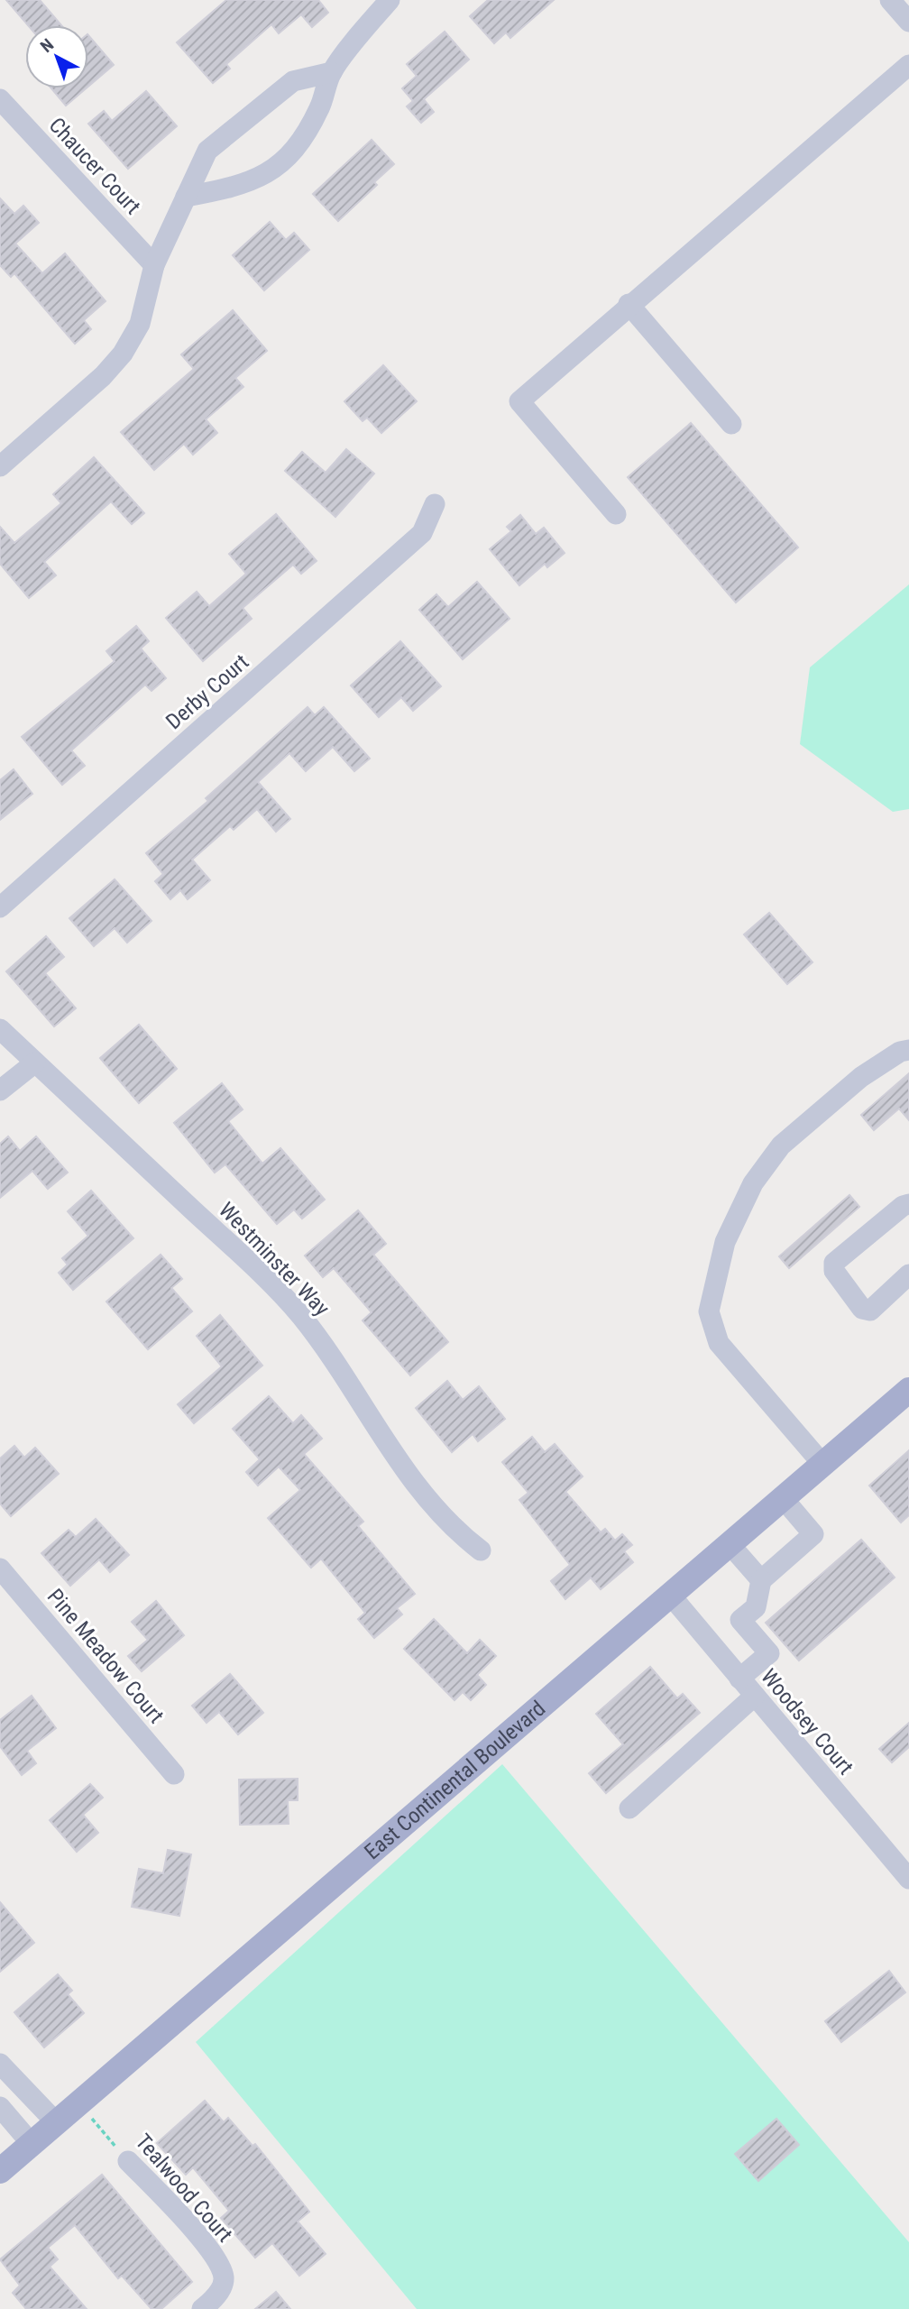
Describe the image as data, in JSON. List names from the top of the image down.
{
  "streets": {
    "main road": ["East Continental Boulevard"],
    "street": [
      "Chaucer Court",
      "Derby Court",
      "Westminster Way",
      "Pine Meadow Court",
      "Woodsey Court",
      "Tealwood Court"
    ]
  },
  "crossings": [
    ["Woodsey Court", "East Continental Boulevard"],
    ["East Continental Boulevard", "Tealwood Court"]
  ],
  "north": "top left"
}
